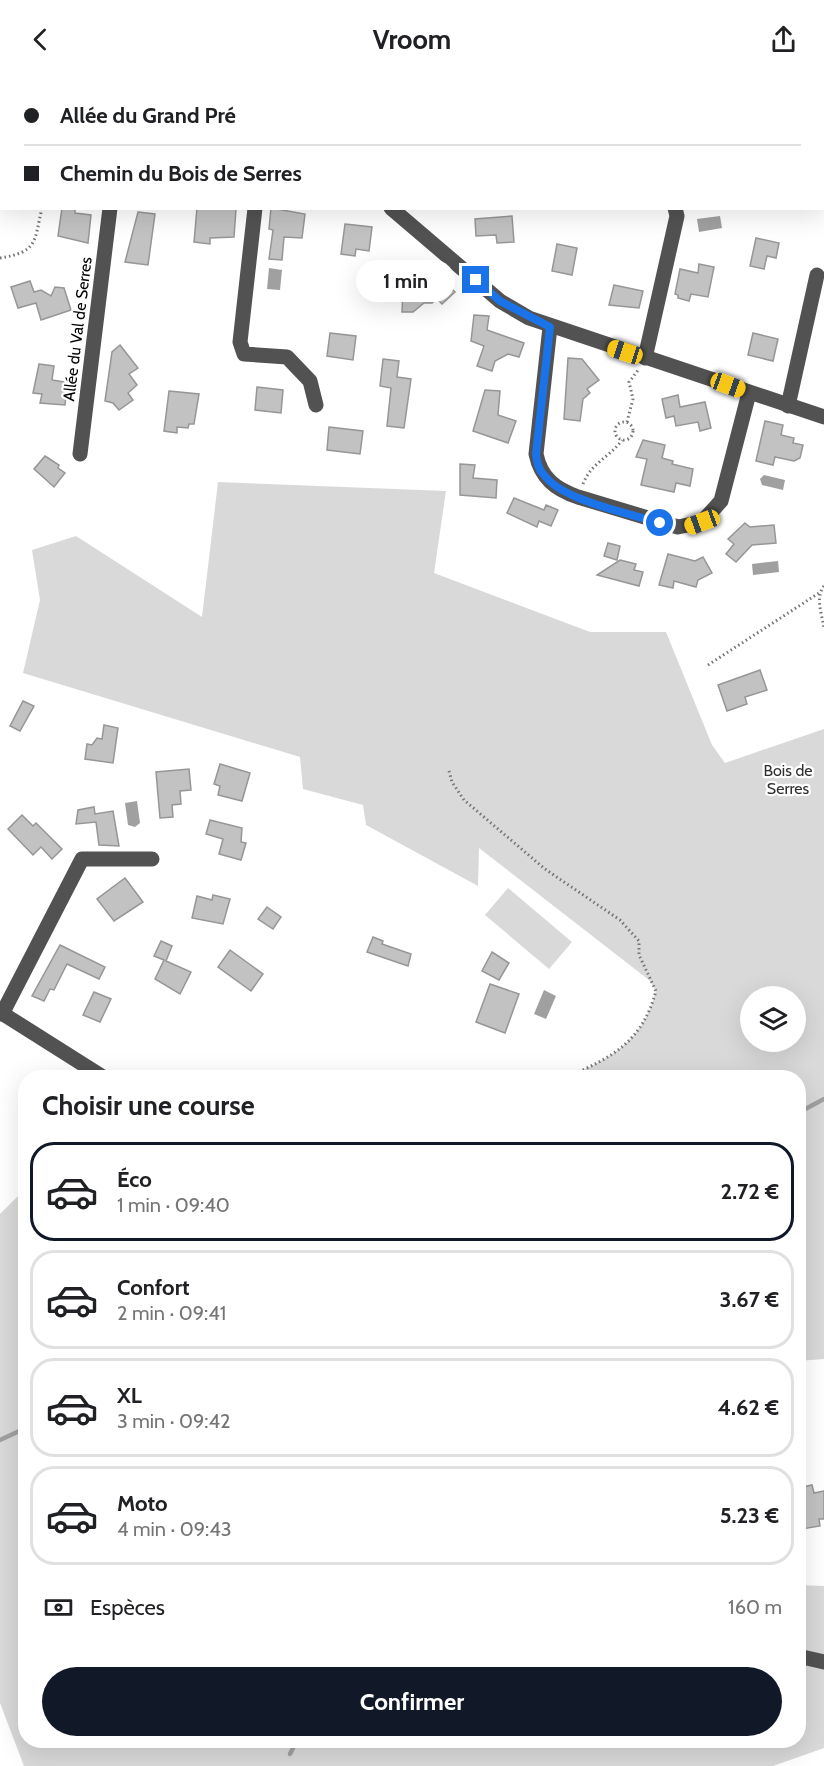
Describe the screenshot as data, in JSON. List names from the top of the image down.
{
  "streets": {
    "street": ["Allée du Val de Serres"]
  },
  "parks": ["Bois de Serres"],
  "page": {
    "header": "Vroom",
    "banner": ["Allée du Grand Pré", "Chemin du Bois de Serres"],
    "bubble": "1 min",
    "heading": "Choisir une course",
    "list": [
      {
        "name": "Éco",
        "note": "1 min · 09:40",
        "value": "2.72 €"
      },
      {
        "name": "Confort",
        "note": "2 min · 09:41",
        "value": "3.67 €"
      },
      {
        "name": "XL",
        "note": "3 min · 09:42",
        "value": "4.62 €"
      },
      {
        "name": "Moto",
        "note": "4 min · 09:43",
        "value": "5.23 €"
      }
    ],
    "pay": ["Espèces", "160 m"],
    "buttons": "Confirmer"
  }
}
